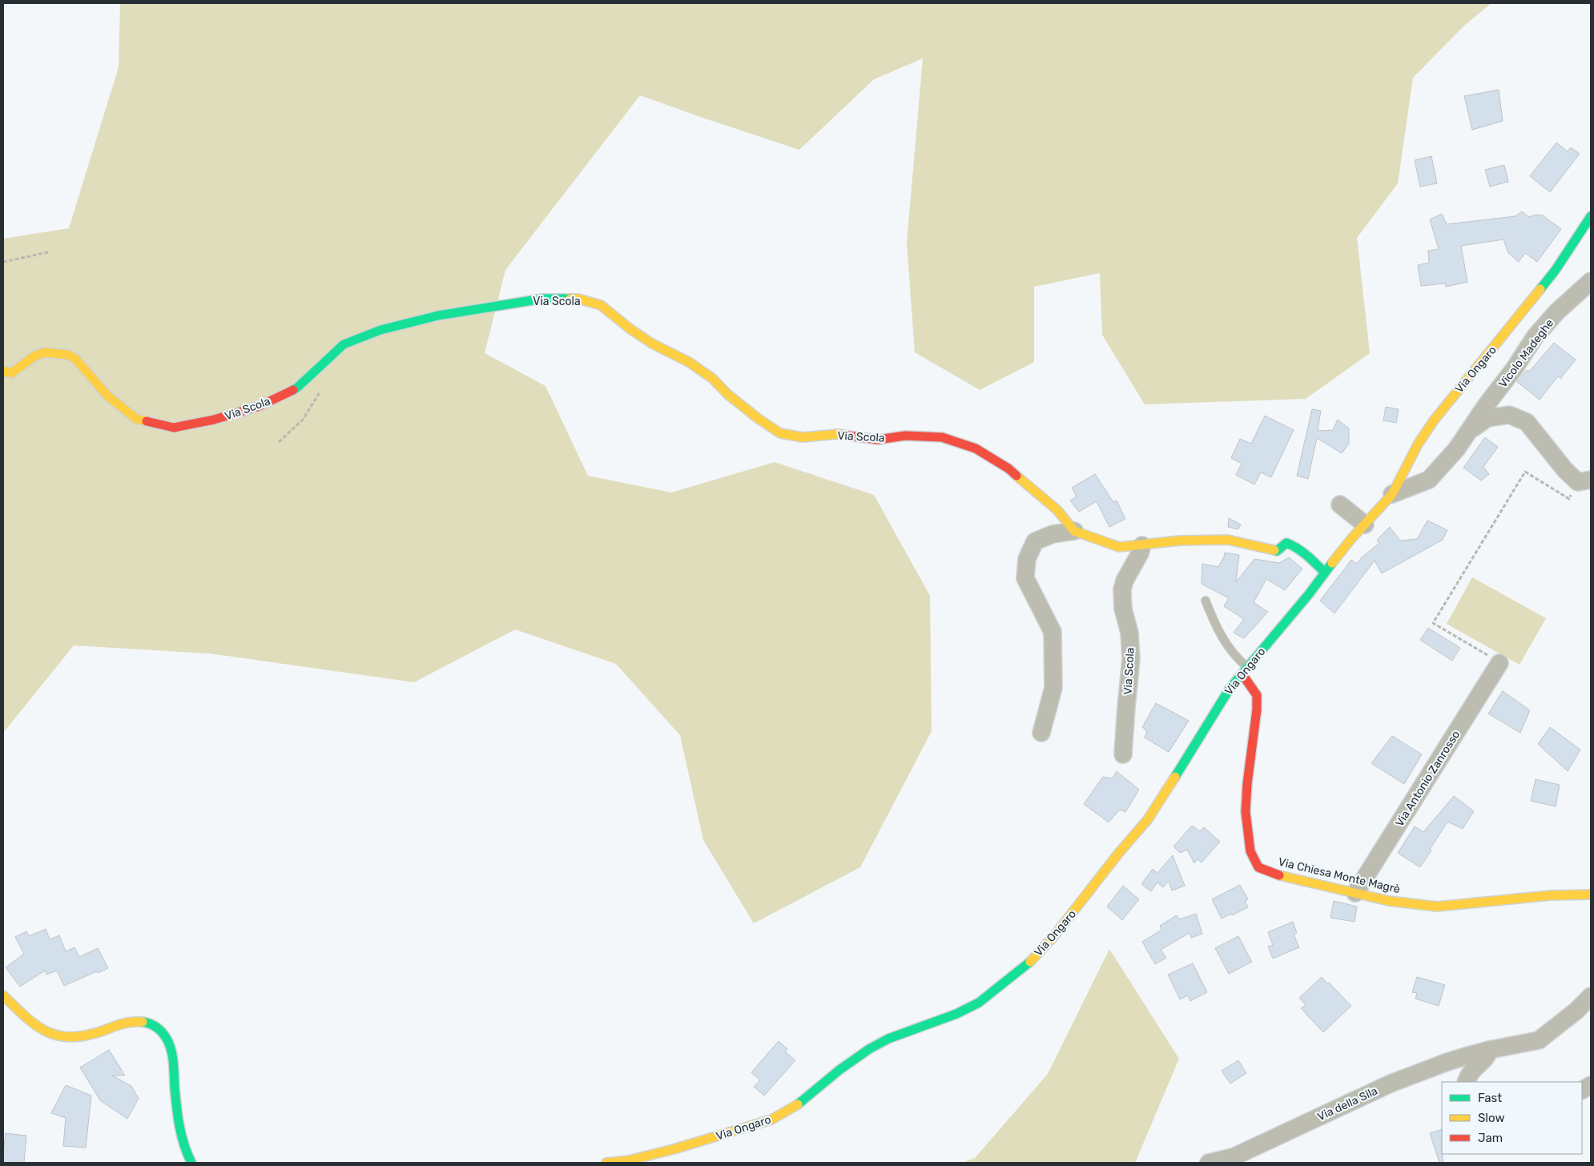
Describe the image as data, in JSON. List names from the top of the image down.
{
  "streets": {
    "street": [
      "Via Scola",
      "Vicolo Madeghe",
      "Via Ongaro",
      "Via Antonio Zanrosso",
      "Via Chiesa Monte Magrè",
      "Via della Sila"
    ]
  },
  "crossings": [
    ["Vicolo Madeghe", "Via Ongaro"],
    ["Via Ongaro", "Via Chiesa Monte Magrè"],
    ["Via Antonio Zanrosso", "Via Chiesa Monte Magrè"]
  ],
  "legend": ["Fast", "Slow", "Jam"]
}
